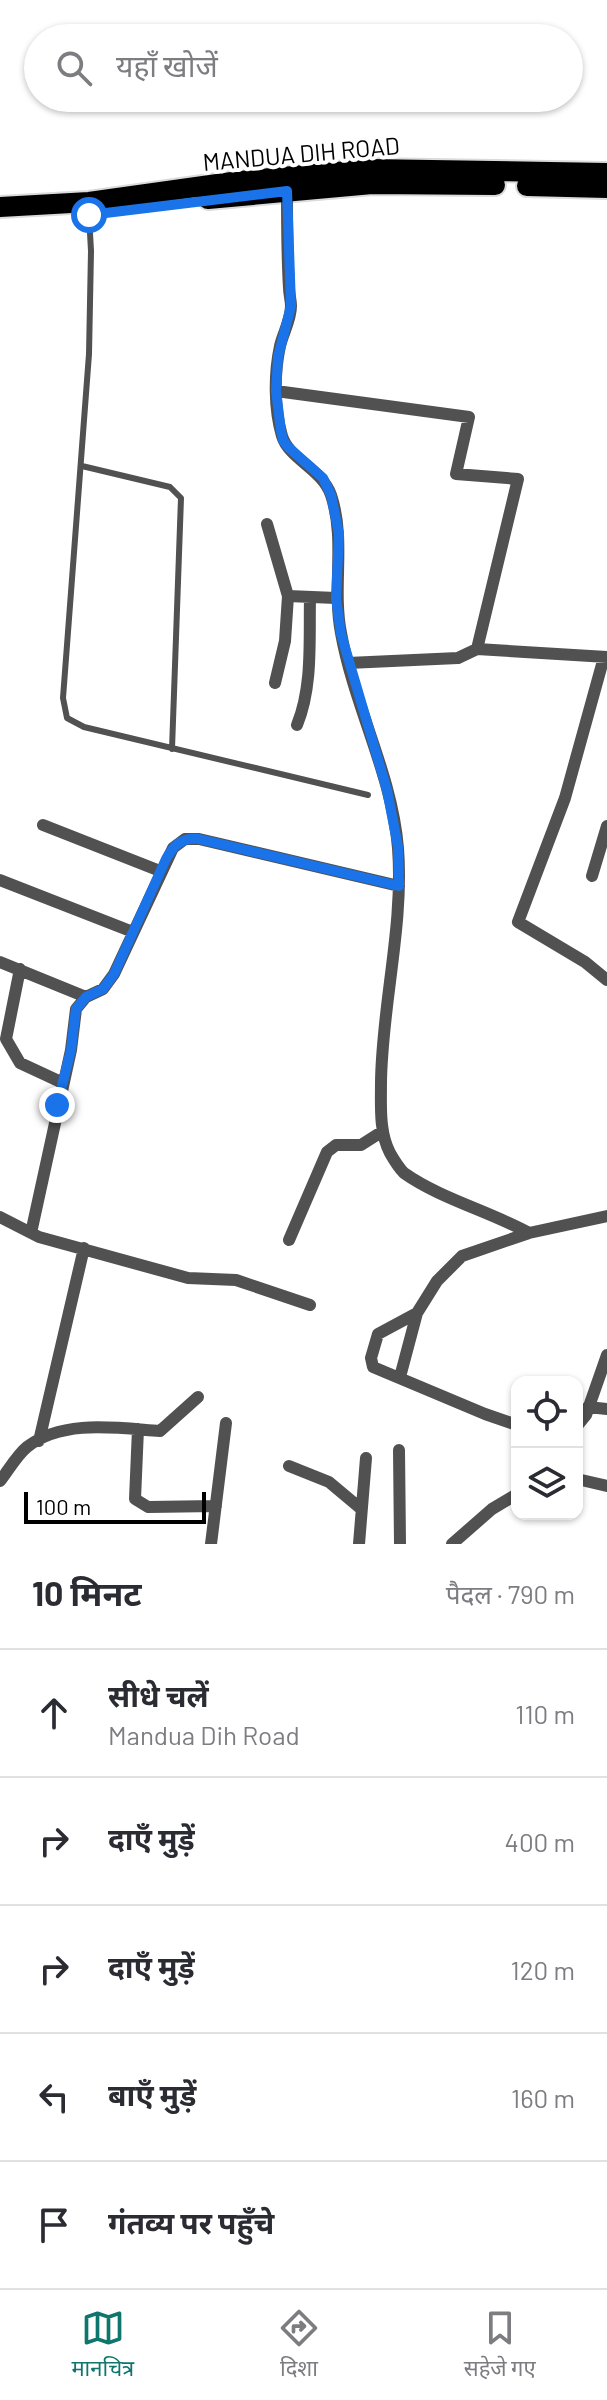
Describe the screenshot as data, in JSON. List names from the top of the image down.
{
  "streets": {
    "main road": ["MANDUA DIH ROAD"]
  },
  "scale_bar": "100 m",
  "page": {
    "search": "यहाँ खोजें",
    "scale": "100 m",
    "heading": ["10 मिनट", "पैदल · 790 m"],
    "list": [
      ["सीधे चलें", "Mandua Dih Road", "110 m"],
      ["दाएँ मुड़ें", "400 m"],
      ["दाएँ मुड़ें", "120 m"],
      ["बाएँ मुड़ें", "160 m"],
      "गंतव्य पर पहुँचे"
    ],
    "nav": ["मानचित्र", "दिशा", "सहेजे गए"]
  }
}
